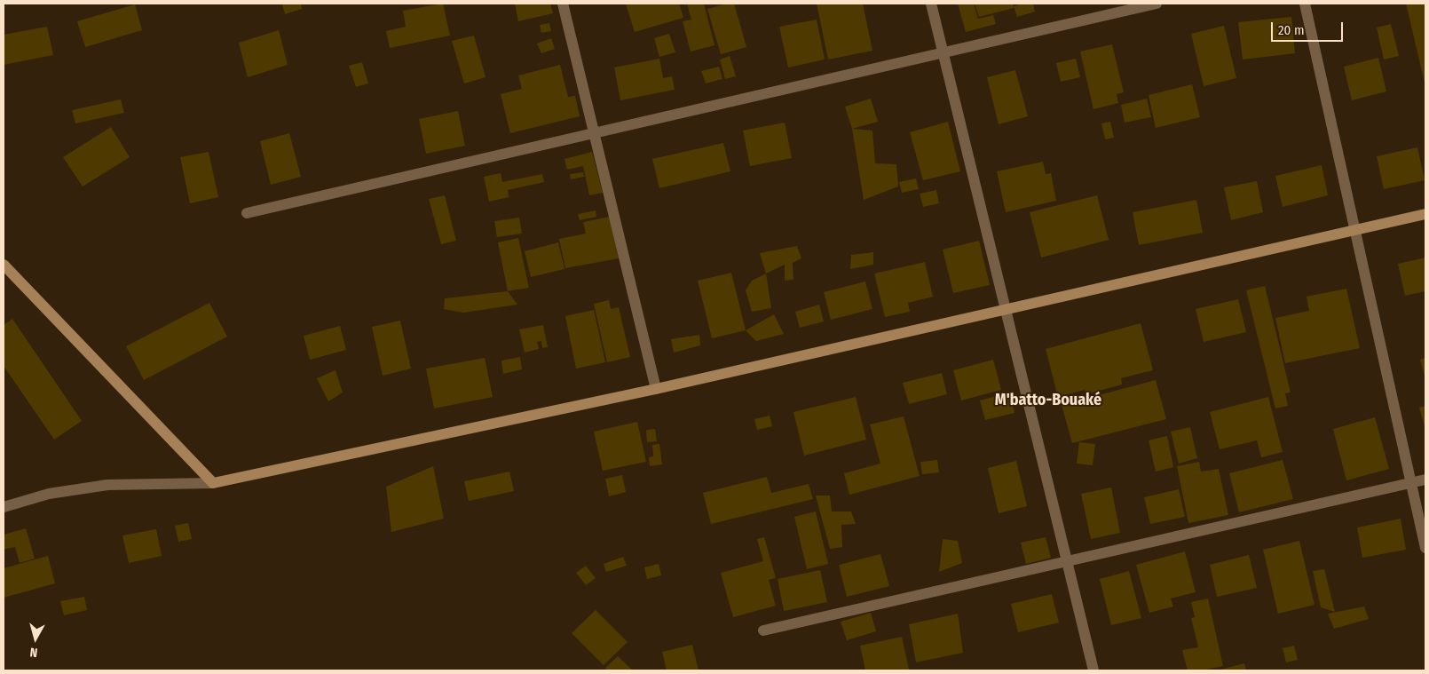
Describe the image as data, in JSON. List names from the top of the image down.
{
  "districts": ["M'batto-Bouaké"],
  "scale_bar": "20 m",
  "north": "bottom"
}
